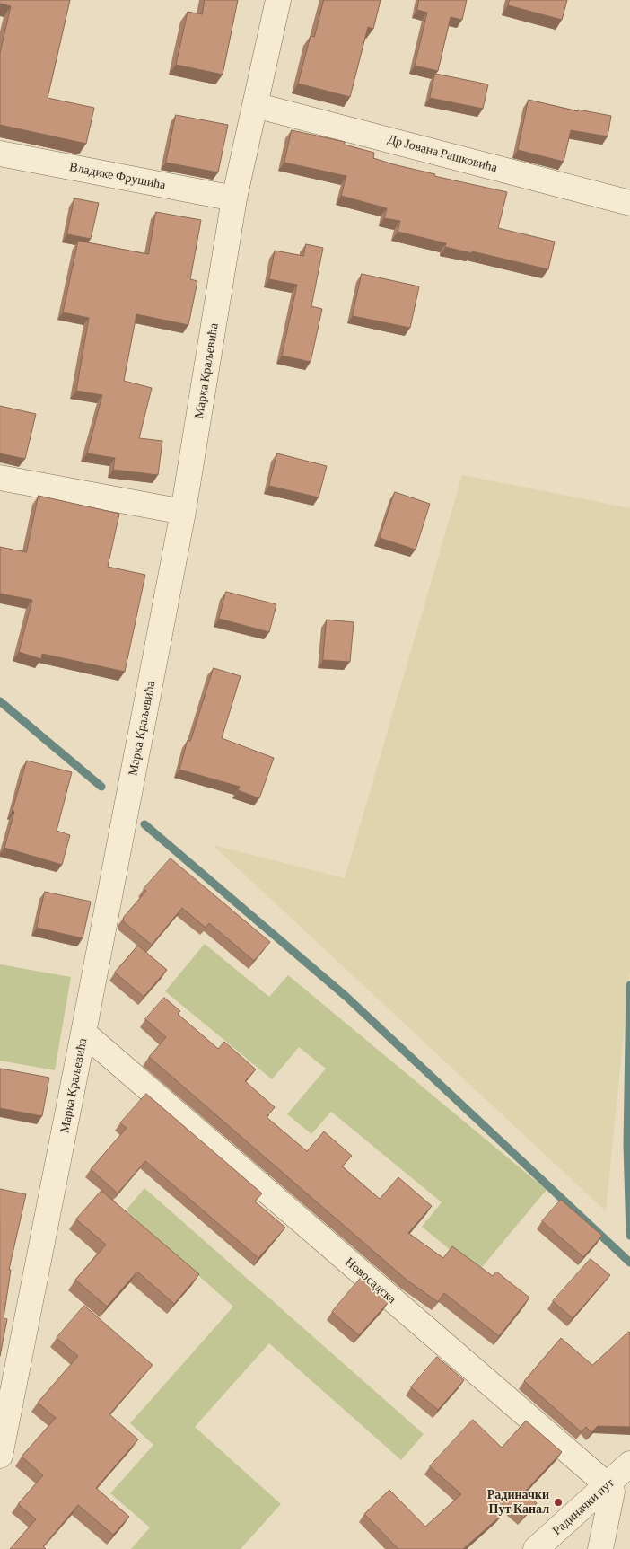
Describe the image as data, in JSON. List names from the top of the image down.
{
  "streets": {
    "street": [
      "Др Јована Рашковића",
      "Владике Фрушића",
      "Марка Краљевића",
      "Новосадска",
      "Радиначки пут"
    ]
  },
  "crossings": [
    ["Др Јована Рашковића", "Марка Краљевића"],
    ["Владике Фрушића", "Марка Краљевића"],
    ["Марка Краљевића", "Новосадска"],
    ["Новосадска", "Радиначки пут"]
  ],
  "places": ["Радиначки Пут Канал"]
}
